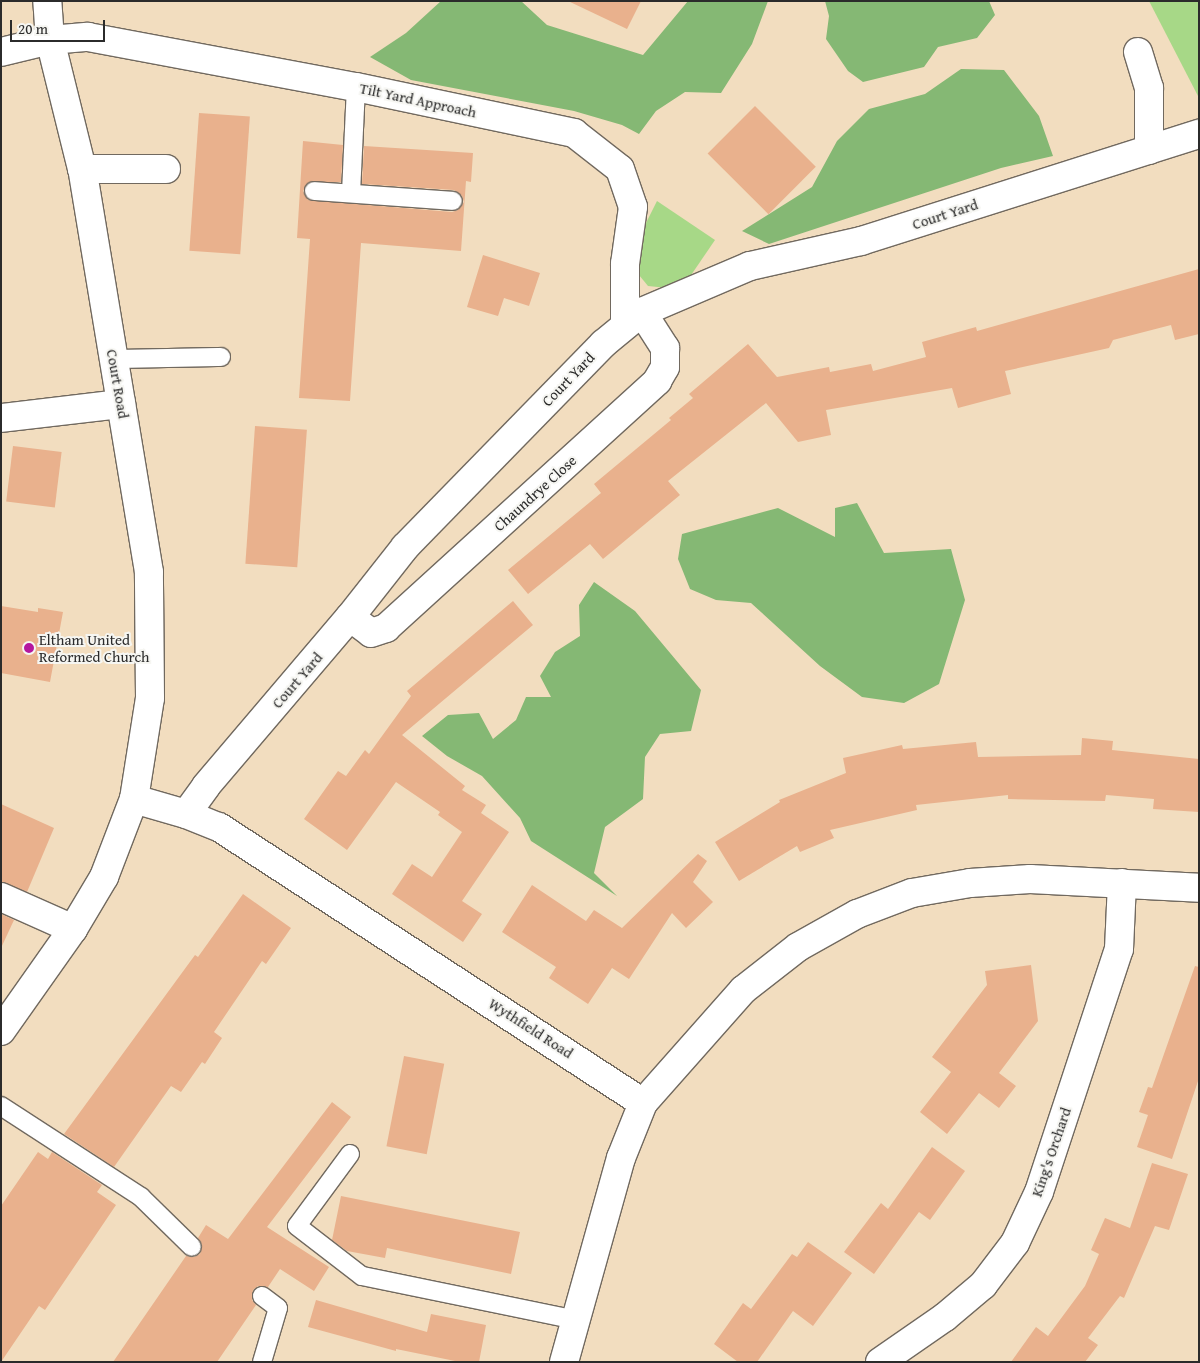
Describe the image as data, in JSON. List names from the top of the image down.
{
  "streets": {
    "street": [
      "Tilt Yard Approach",
      "Court Yard",
      "Court Road",
      "Chaundrye Close",
      "Wythfield Road",
      "King's Orchard"
    ]
  },
  "crossings": [
    ["Tilt Yard Approach", "Court Yard"],
    ["Tilt Yard Approach", "Court Road"],
    ["Tilt Yard Approach", "Chaundrye Close"],
    ["Court Yard", "Chaundrye Close"],
    ["Court Yard", "Wythfield Road"]
  ],
  "places": ["Eltham United Reformed Church"],
  "scale_bar": "20 m"
}
